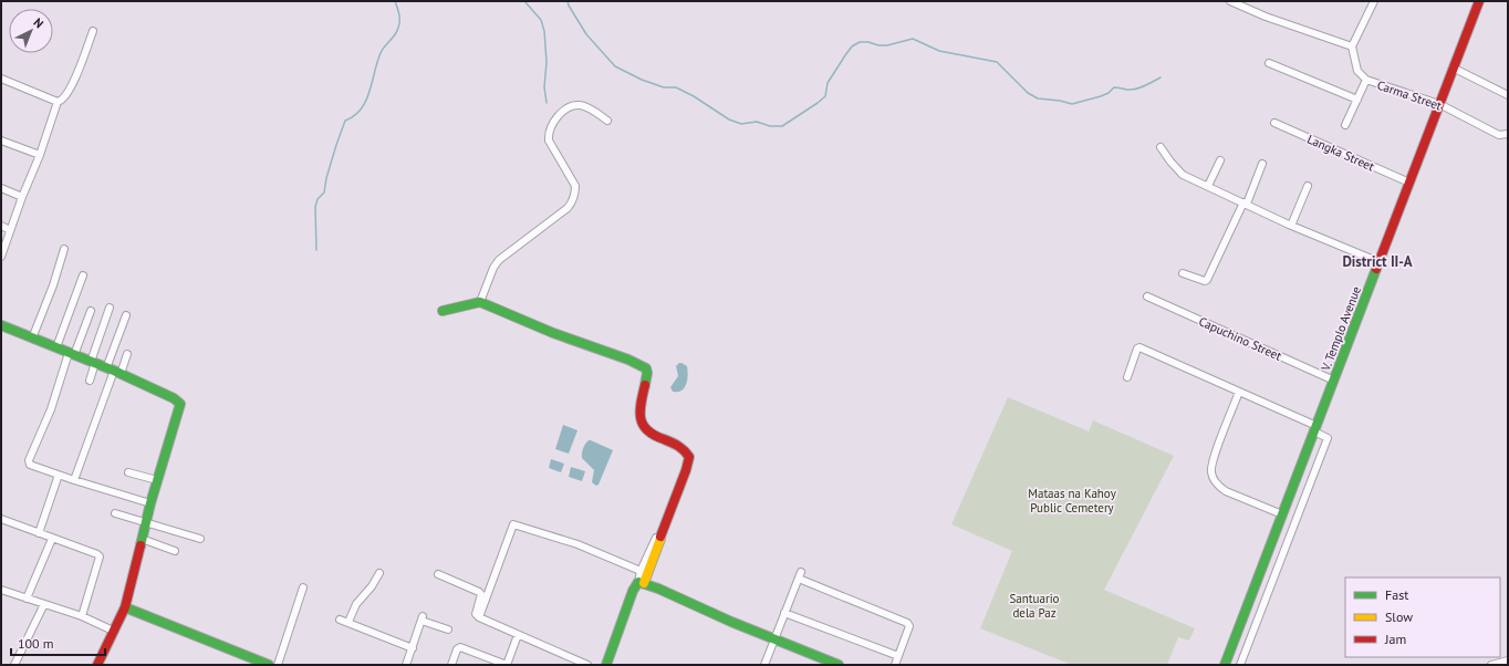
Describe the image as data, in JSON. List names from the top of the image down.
{
  "streets": {
    "street": [
      "Carma Street",
      "Langka Street",
      "V. Templo Avenue",
      "Capuchino Street"
    ]
  },
  "crossings": [
    ["Carma Street", "V. Templo Avenue"],
    ["Langka Street", "V. Templo Avenue"],
    ["V. Templo Avenue", "Capuchino Street"]
  ],
  "districts": ["District II-A"],
  "parks": ["Mataas na Kahoy Public Cemetery", "Santuario dela Paz"],
  "legend": ["Fast", "Slow", "Jam"],
  "scale_bar": "100 m",
  "north": "top right"
}
